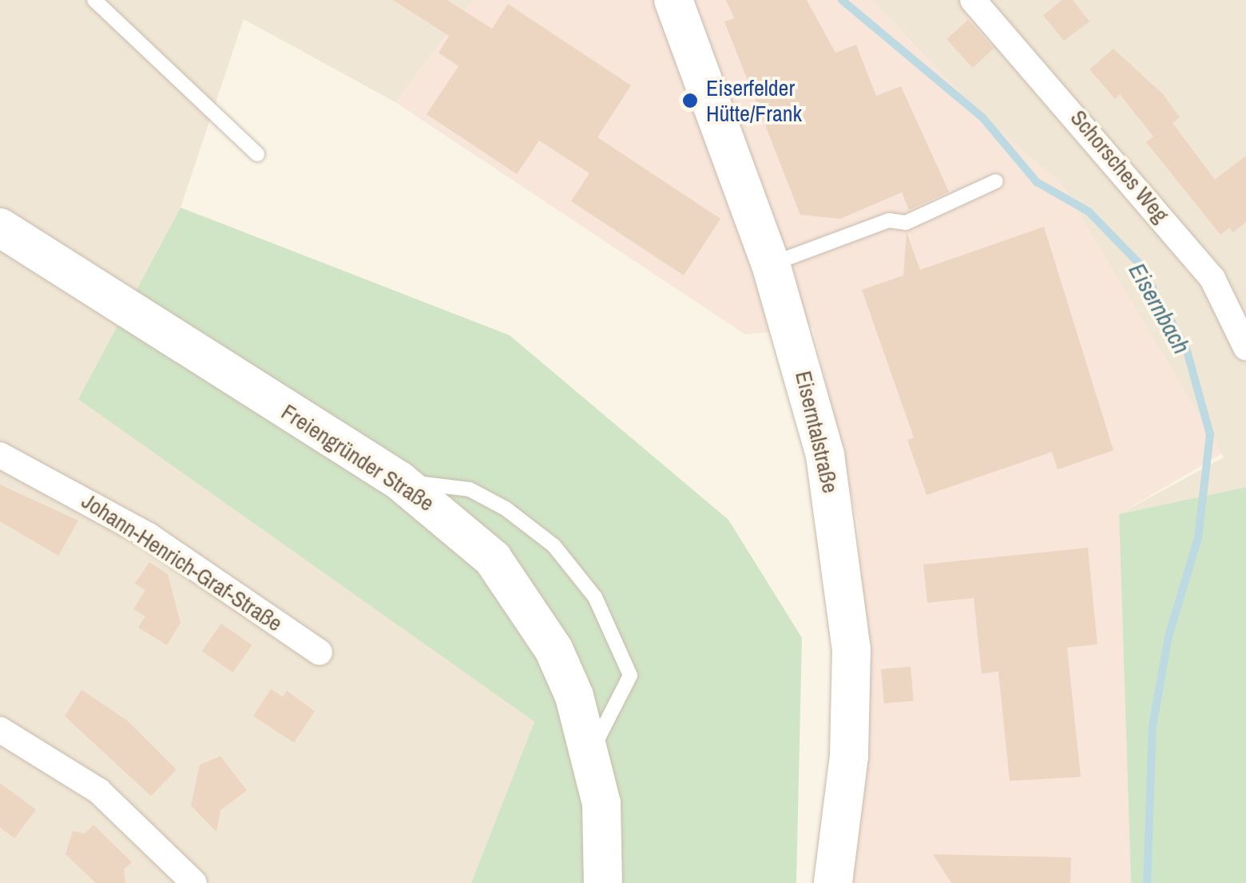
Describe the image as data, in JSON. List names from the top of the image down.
{
  "streets": {
    "main road": ["Eiserntalstraße", "Freiengründer Straße"],
    "street": ["Schorsches Weg", "Johann-Henrich-Graf-Straße"]
  },
  "water": ["Eisernbach"],
  "places": ["Eiserfelder Hütte/Frank"]
}
